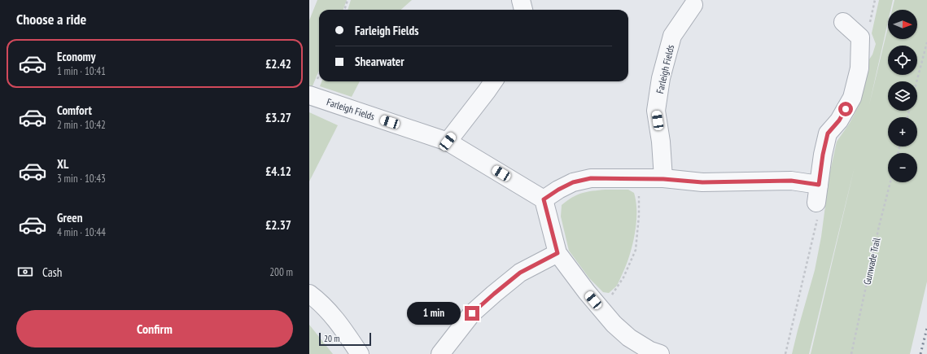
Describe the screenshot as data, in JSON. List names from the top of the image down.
{
  "streets": {
    "street": ["Farleigh Fields"],
    "path": ["Gunwade Trail"]
  },
  "scale_bar": "20 m",
  "north": "right",
  "page": {
    "heading": "Choose a ride",
    "map_buttons": ["+", "−"],
    "banner": ["Farleigh Fields", "Shearwater"],
    "list": [
      {
        "name": "Economy",
        "note": "1 min · 10:41",
        "value": "£2.42"
      },
      {
        "name": "Comfort",
        "note": "2 min · 10:42",
        "value": "£3.27"
      },
      {
        "name": "XL",
        "note": "3 min · 10:43",
        "value": "£4.12"
      },
      {
        "name": "Green",
        "note": "4 min · 10:44",
        "value": "£2.37"
      }
    ],
    "pay": ["Cash", "200 m"],
    "bubble": "1 min",
    "buttons": "Confirm",
    "scale": "20 m"
  }
}
